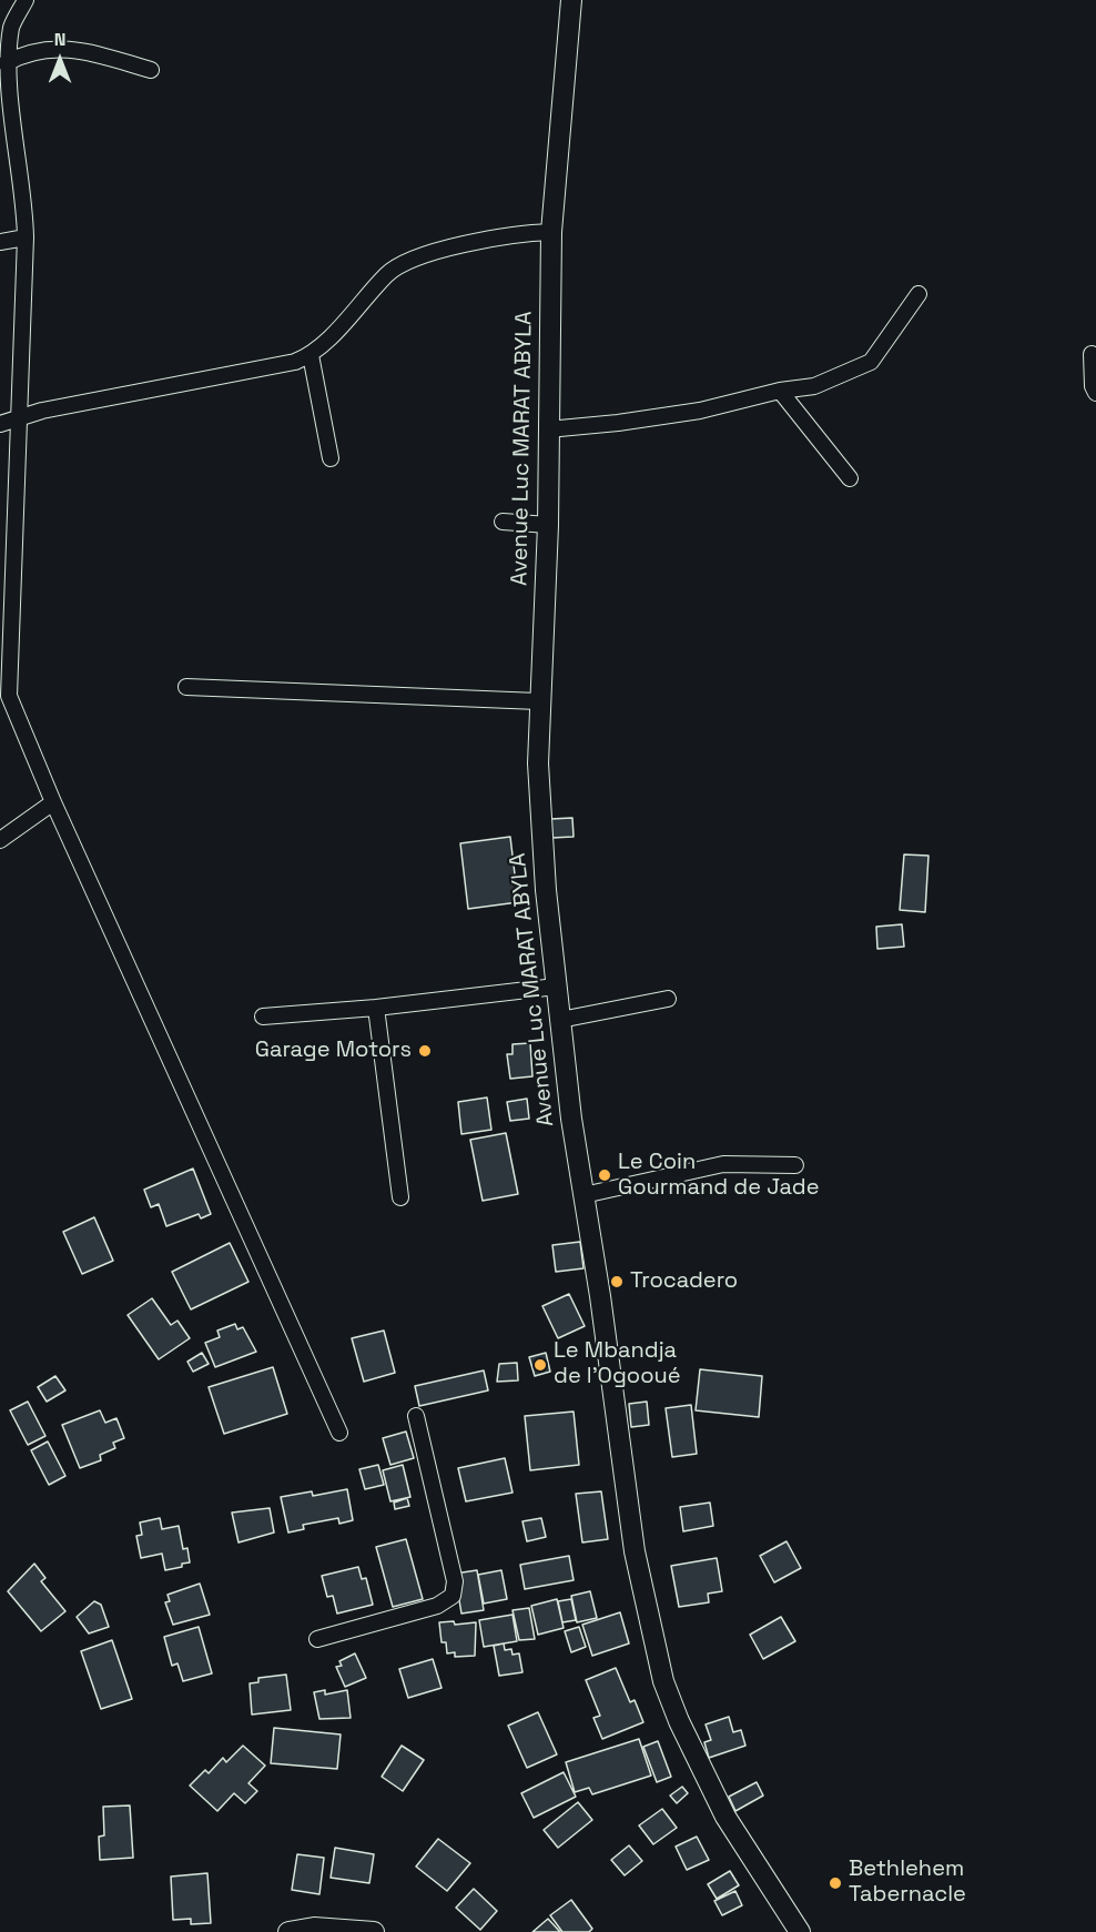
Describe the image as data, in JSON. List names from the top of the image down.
{
  "streets": {
    "street": ["Avenue Luc MARAT ABYLA"]
  },
  "places": [
    "Garage Motors",
    "Le Coin Gourmand de Jade",
    "Trocadero",
    "Le Mbandja de l'Ogooué",
    "Bethlehem Tabernacle"
  ],
  "north": "top"
}
